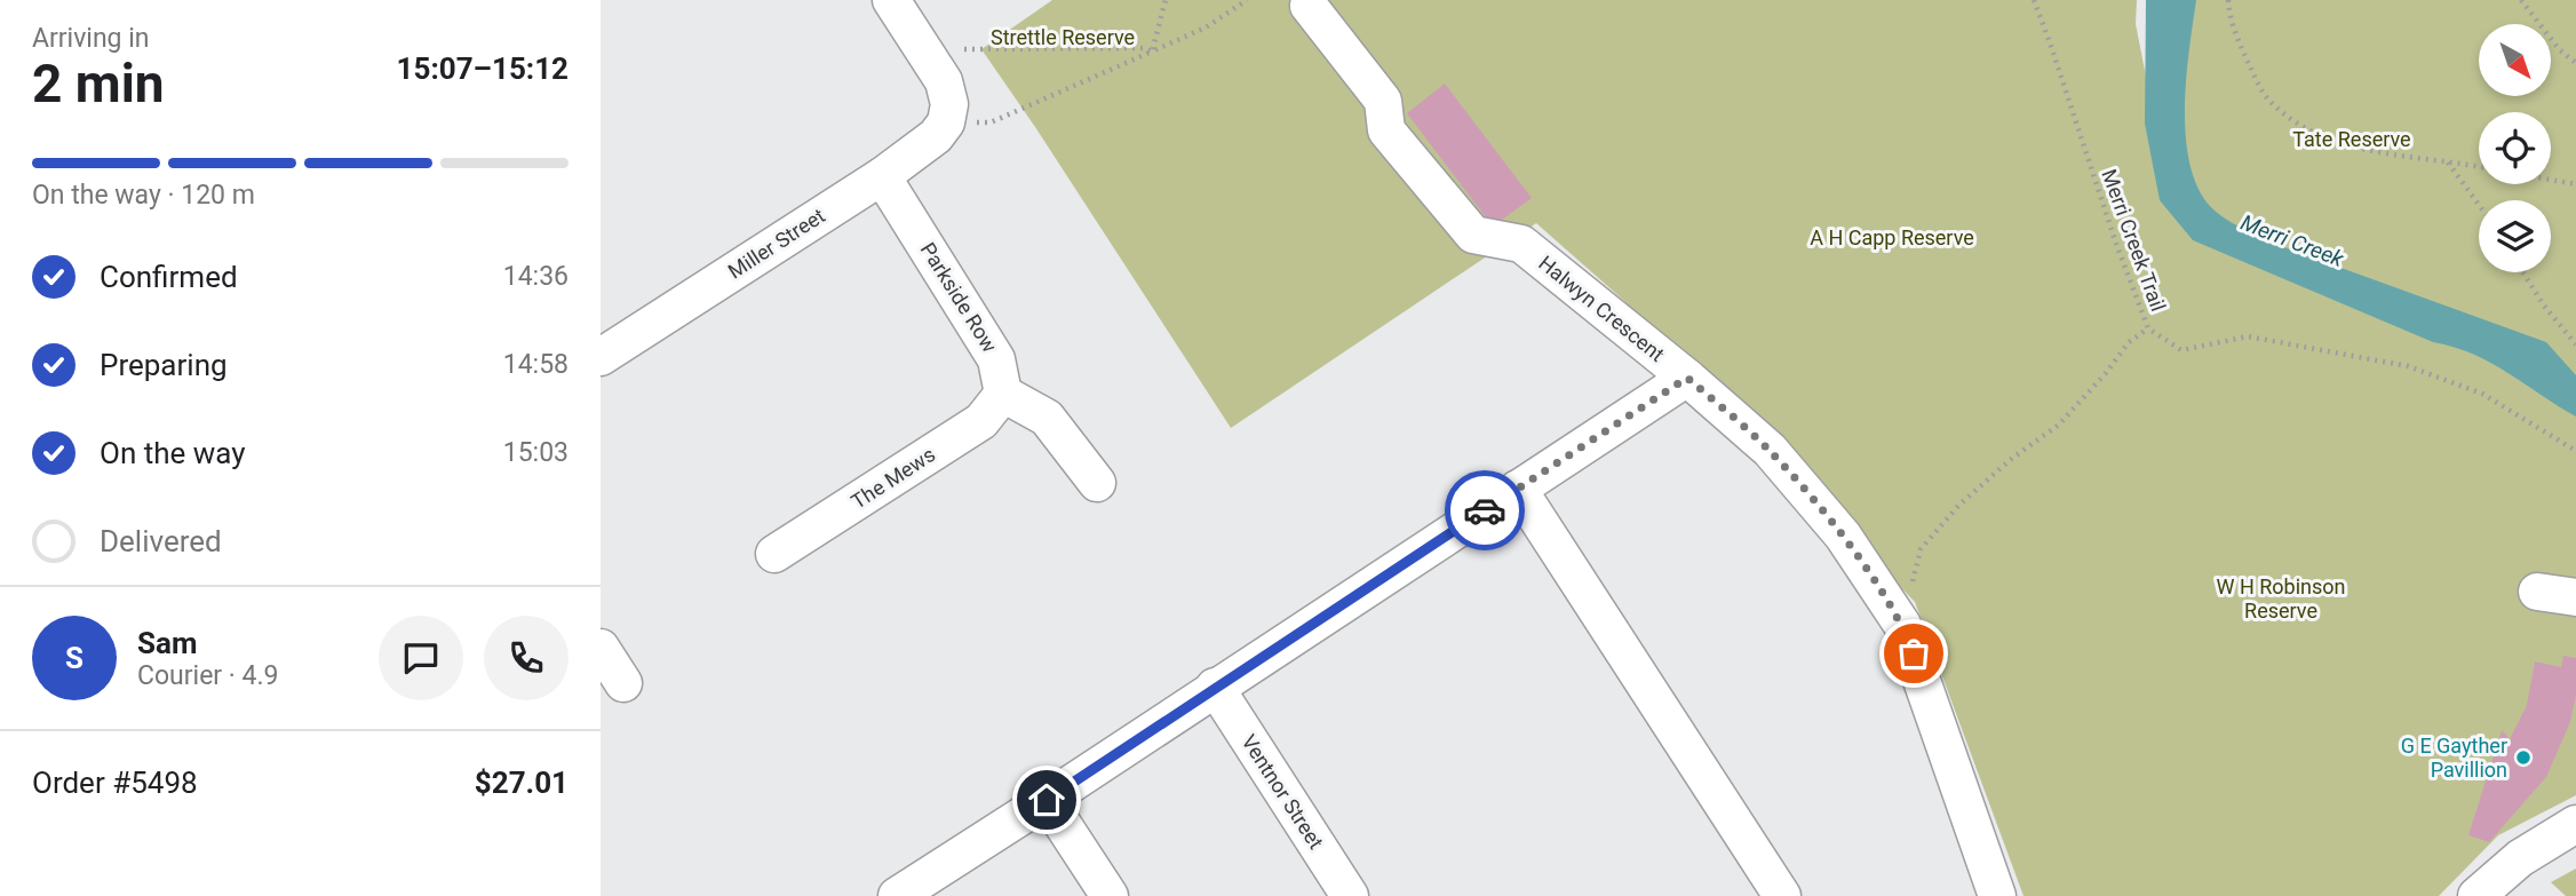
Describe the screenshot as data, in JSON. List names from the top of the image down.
{
  "streets": {
    "street": [
      "Miller Street",
      "Parkside Row",
      "Halwyn Crescent",
      "The Mews",
      "Ventnor Street"
    ],
    "path": ["Merri Creek Trail"]
  },
  "crossings": [
    ["Miller Street", "Parkside Row"],
    ["Parkside Row", "The Mews"]
  ],
  "water": ["Merri Creek"],
  "parks": [
    "Strettle Reserve",
    "Tate Reserve",
    "A H Capp Reserve",
    "W H Robinson Reserve"
  ],
  "places": ["G E Gayther Pavillion"],
  "north": "bottom right",
  "page": {
    "heading": ["2 min", "Arriving in", "15:07–15:12"],
    "panel": [
      "Sam",
      "Courier · 4.9",
      "Order #5498",
      "$27.01"
    ],
    "bar": "On the way · 120 m",
    "list": [
      ["Confirmed", "14:36"],
      ["Preparing", "14:58"],
      ["On the way", "15:03"],
      "Delivered"
    ],
    "round": "S"
  }
}
